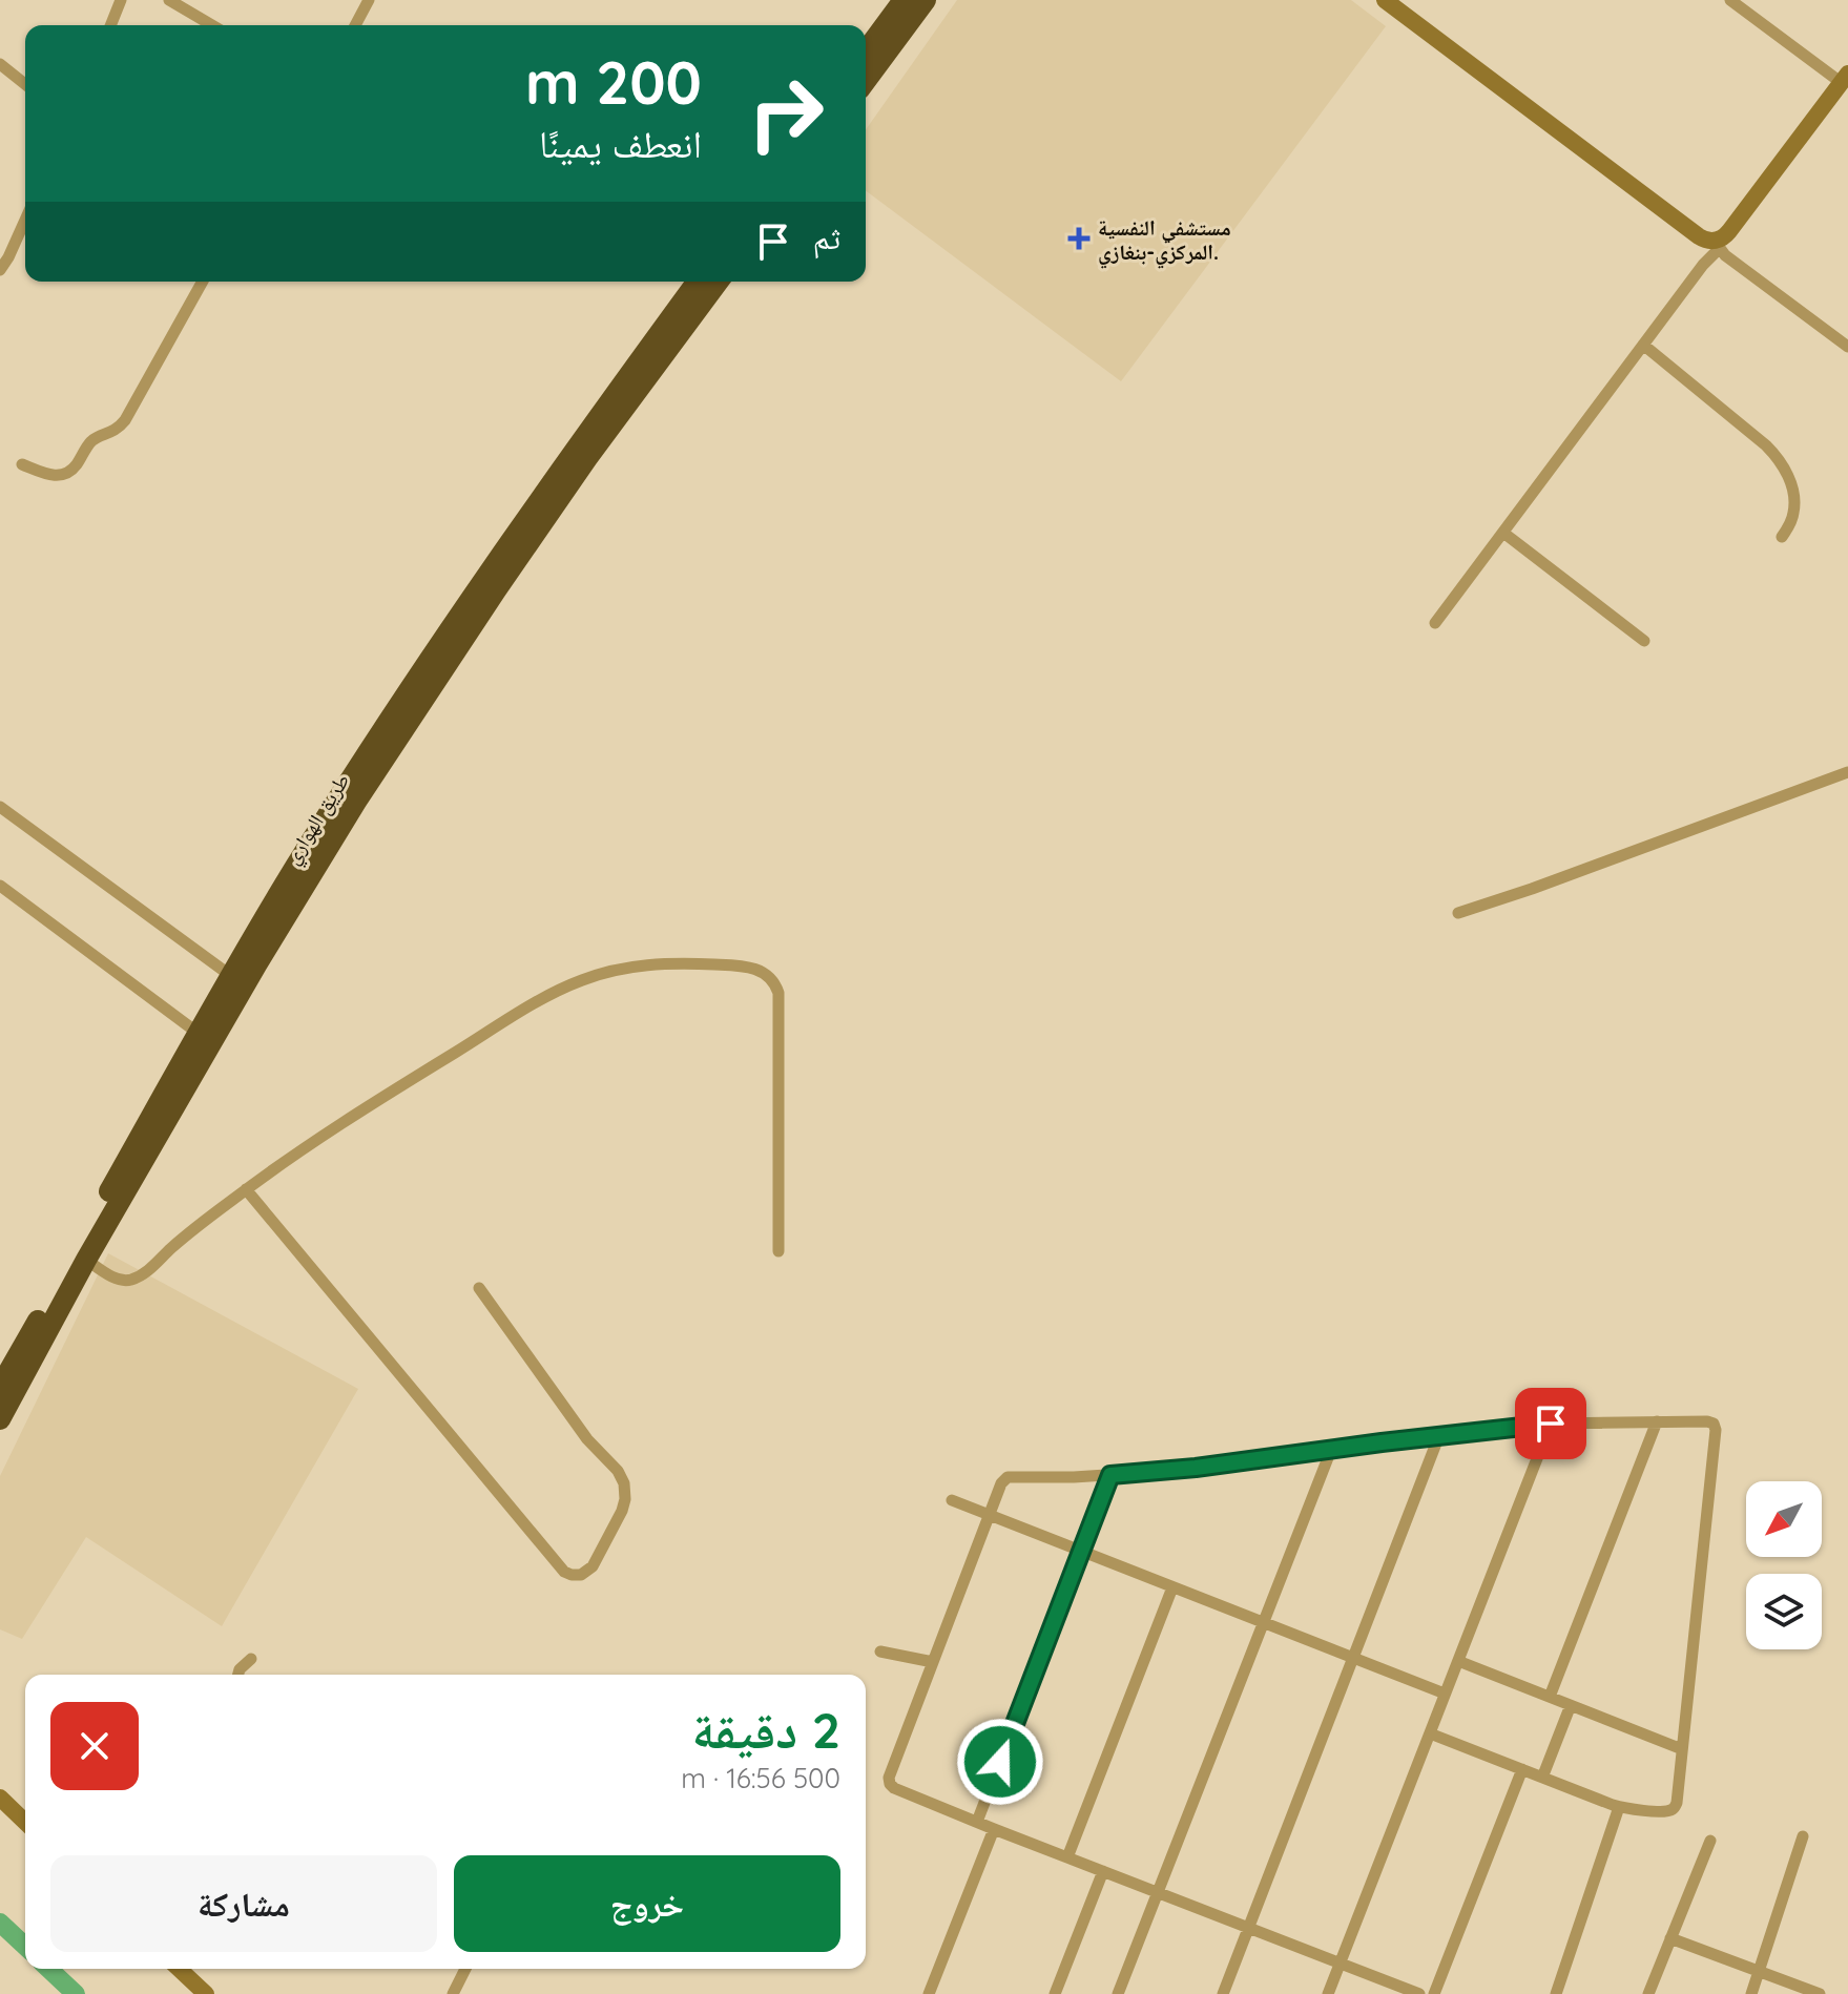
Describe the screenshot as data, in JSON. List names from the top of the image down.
{
  "streets": {
    "highway": ["طريق الهواري"]
  },
  "places": {
    "health": ["مستشفي النفسية المركزي-بنغازي."]
  },
  "north": "bottom left",
  "page": {
    "turn": ["200 m", "انعطف يمينًا"],
    "then": "ثم",
    "heading": ["2 دقيقة", "500 m · 16:56"],
    "buttons": ["خروج", "مشاركة"]
  }
}
